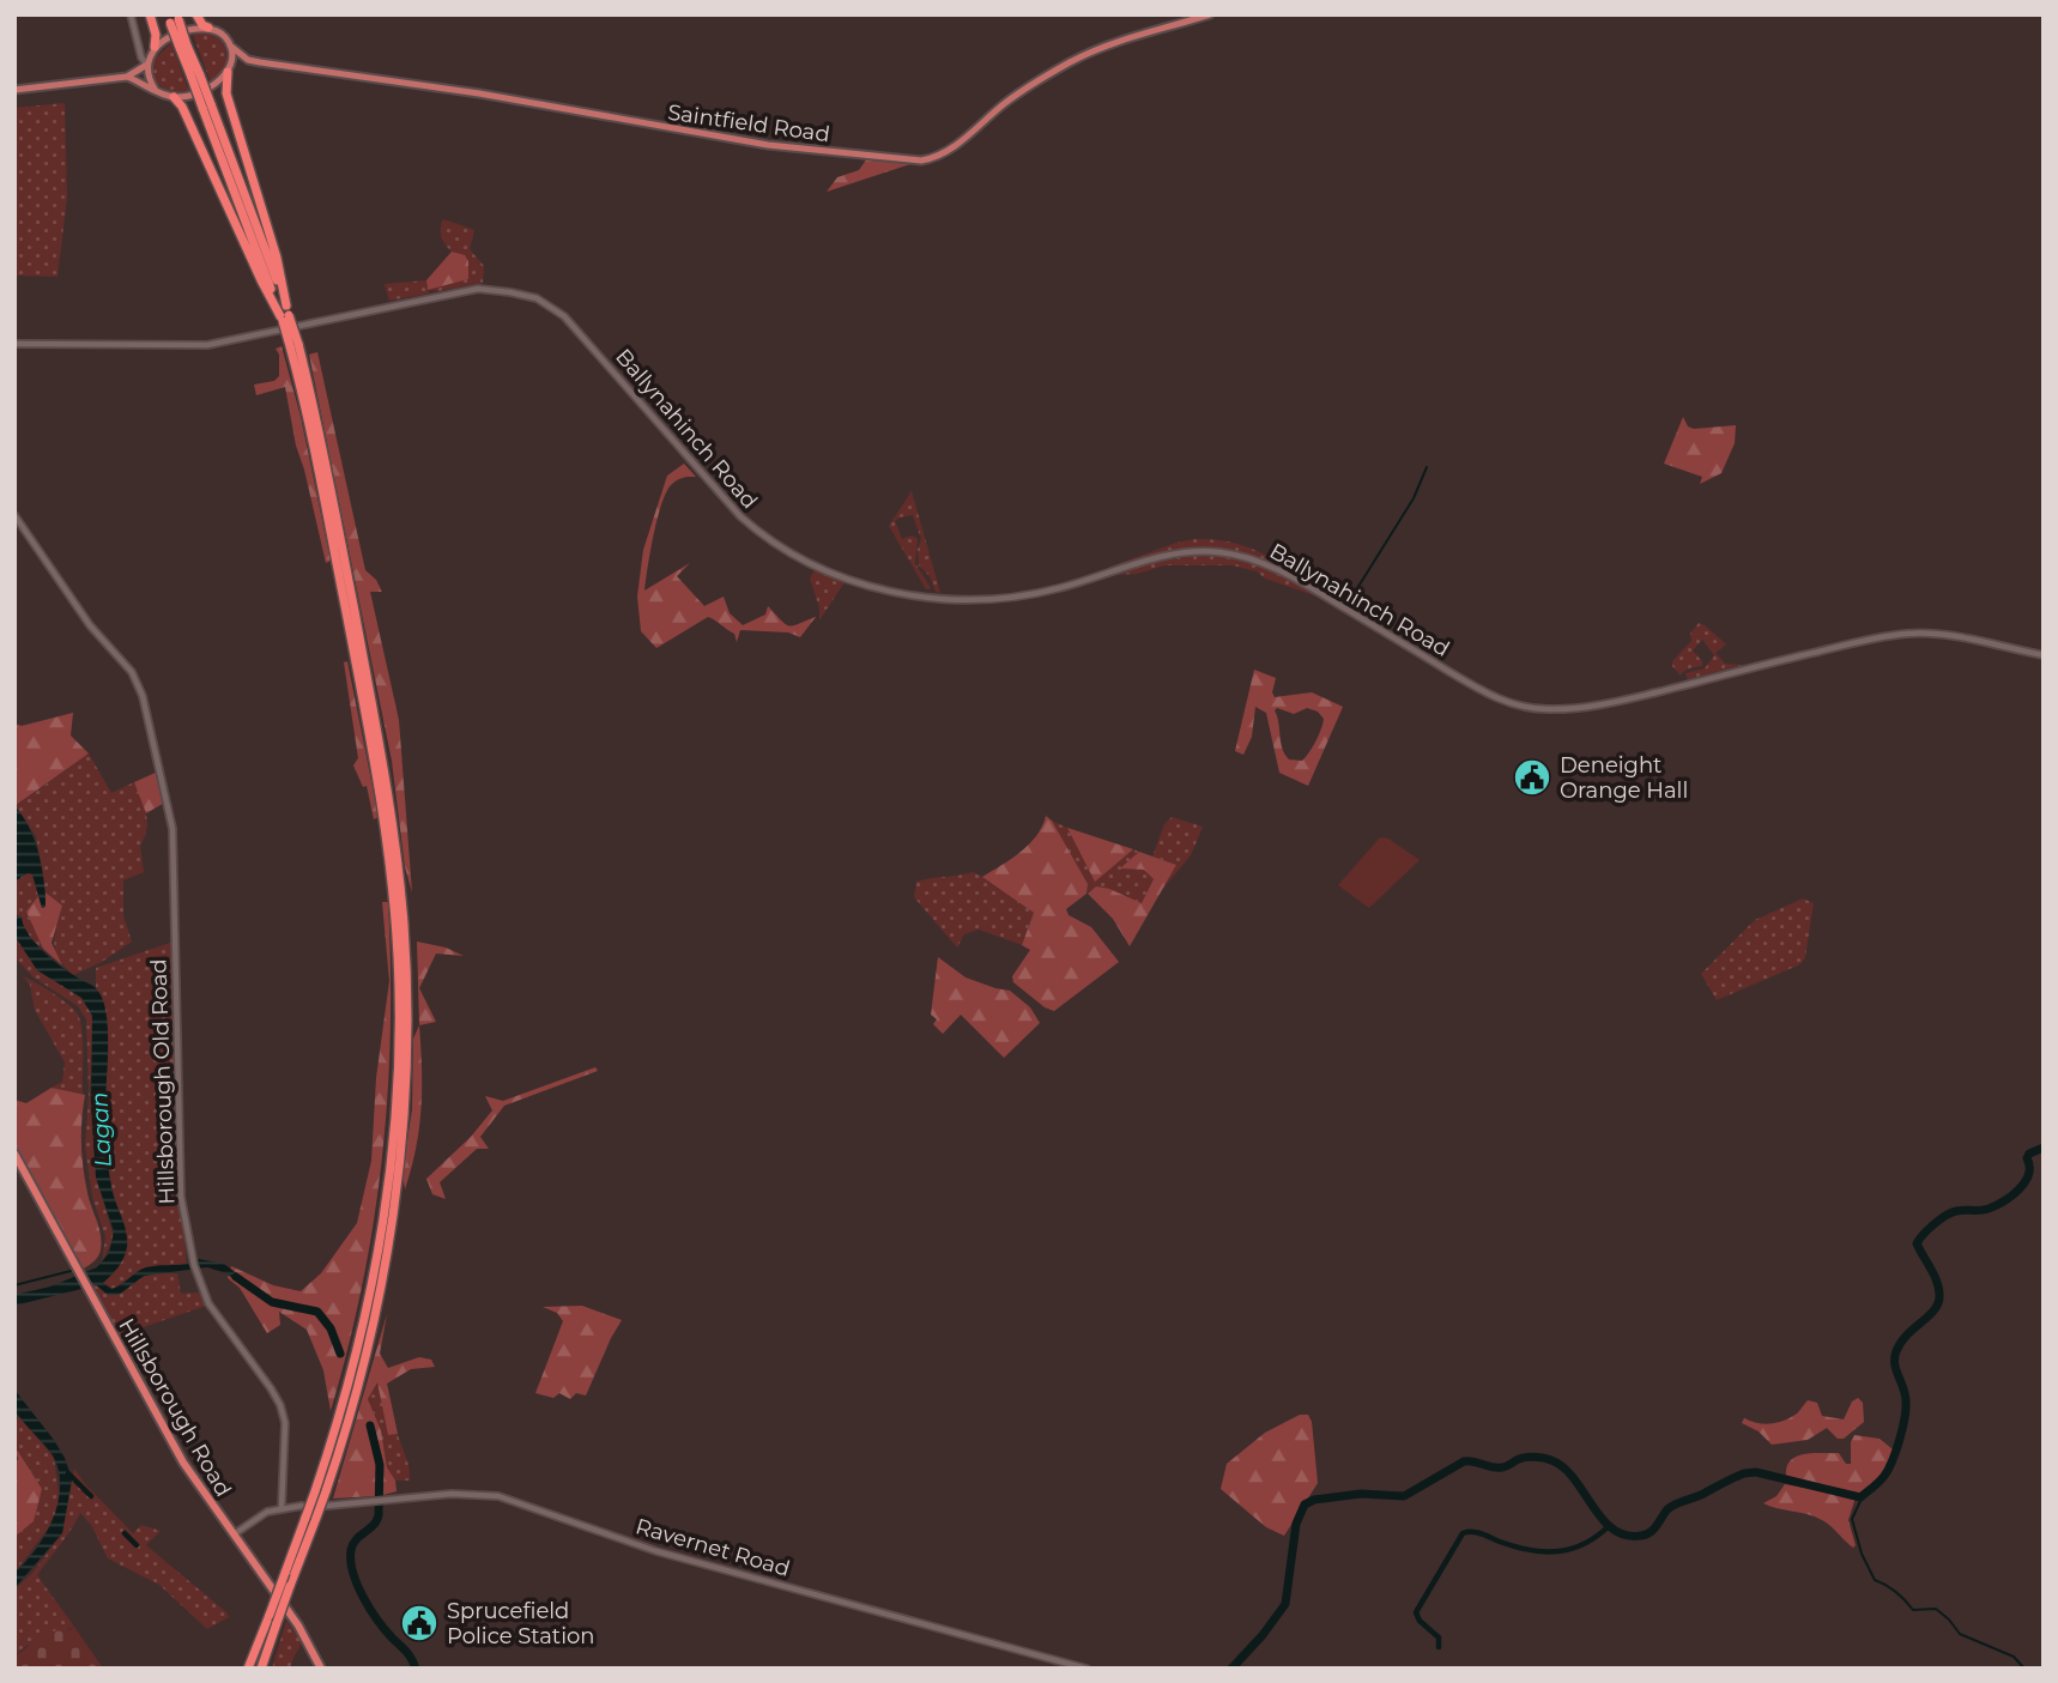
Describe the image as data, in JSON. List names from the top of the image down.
{
  "streets": {
    "highway": ["Hillsborough Road"],
    "main road": ["Saintfield Road"],
    "street": ["Ballynahinch Road", "Hillsborough Old Road", "Ravernet Road"]
  },
  "water": ["Lagan"],
  "places": {
    "public building": ["Deneight Orange Hall", "Sprucefield Police Station"]
  }
}
